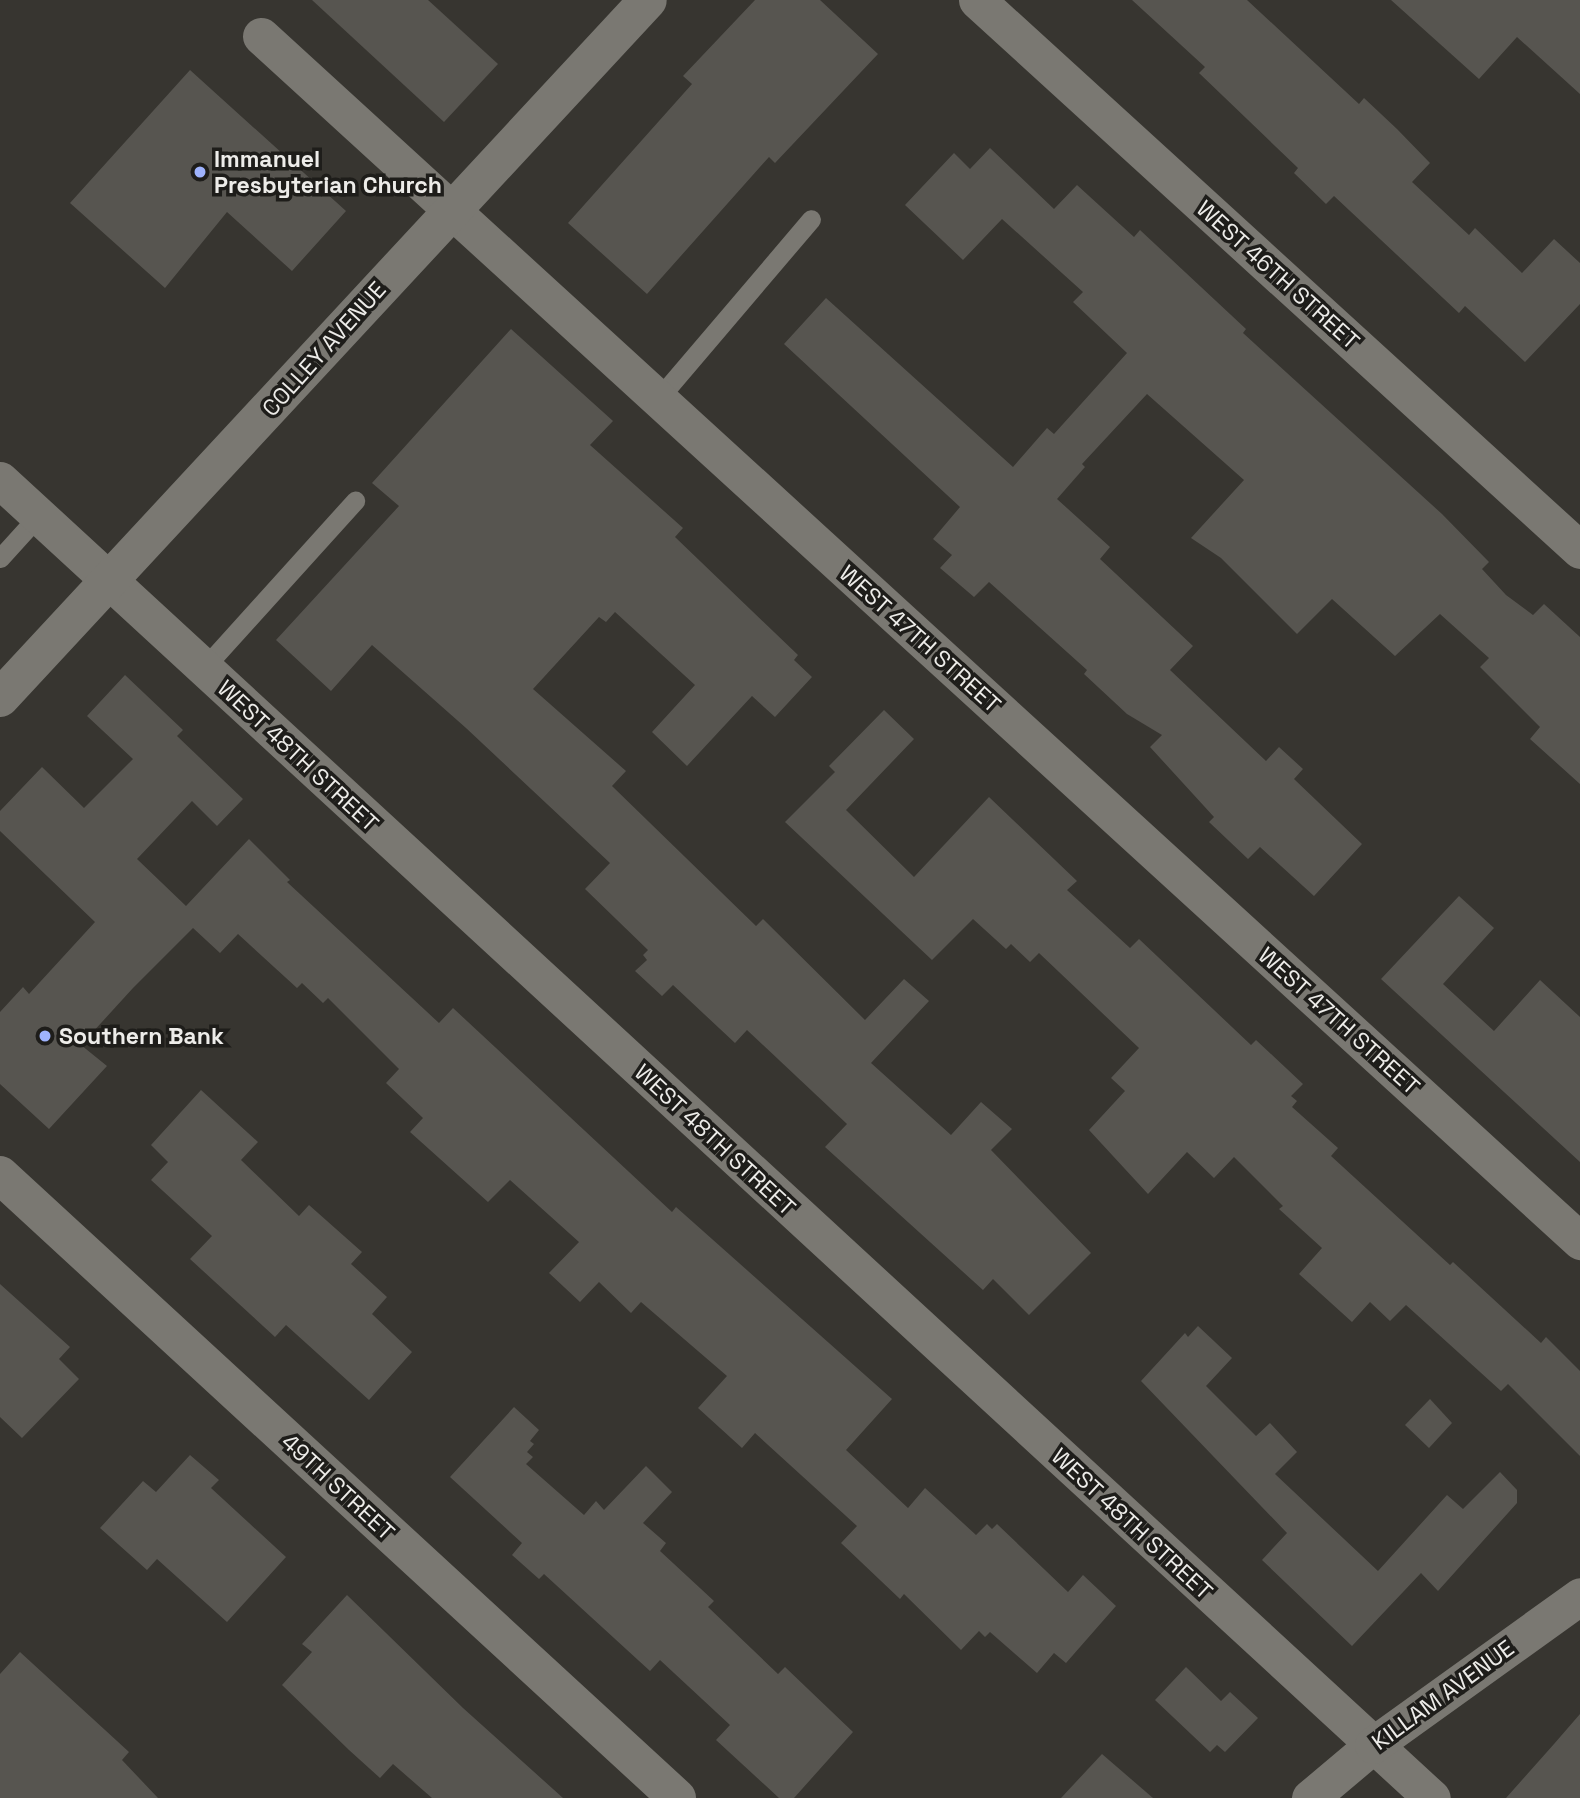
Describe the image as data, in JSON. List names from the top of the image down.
{
  "streets": {
    "main road": ["COLLEY AVENUE", "49TH STREET"],
    "street": [
      "WEST 46TH STREET",
      "WEST 47TH STREET",
      "WEST 48TH STREET",
      "KILLAM AVENUE"
    ]
  },
  "crossings": [
    ["COLLEY AVENUE", "WEST 47TH STREET"],
    ["COLLEY AVENUE", "WEST 48TH STREET"],
    ["WEST 48TH STREET", "KILLAM AVENUE"]
  ],
  "places": ["Immanuel Presbyterian Church", "Southern Bank"]
}
